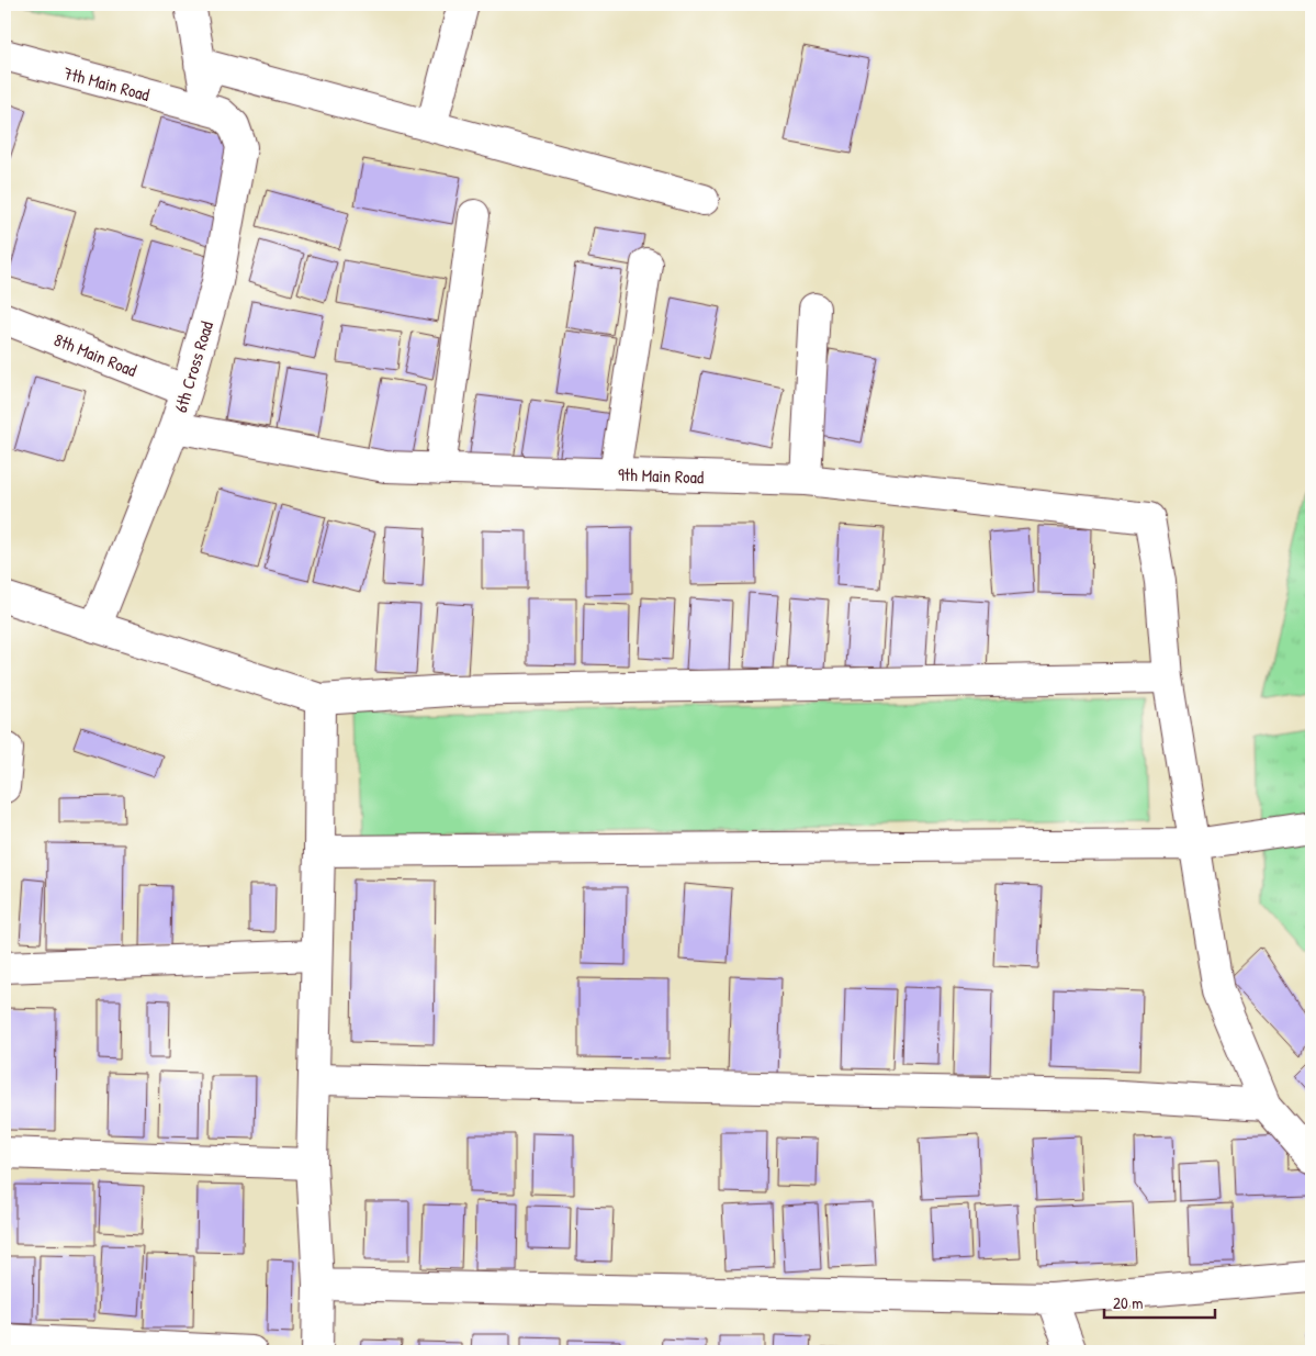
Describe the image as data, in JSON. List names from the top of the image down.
{
  "streets": {
    "street": [
      "7th Main Road",
      "8th Main Road",
      "6th Cross Road",
      "9th Main Road"
    ]
  },
  "crossings": [
    ["7th Main Road", "6th Cross Road"],
    ["8th Main Road", "6th Cross Road"],
    ["6th Cross Road", "9th Main Road"]
  ],
  "scale_bar": "20 m"
}
